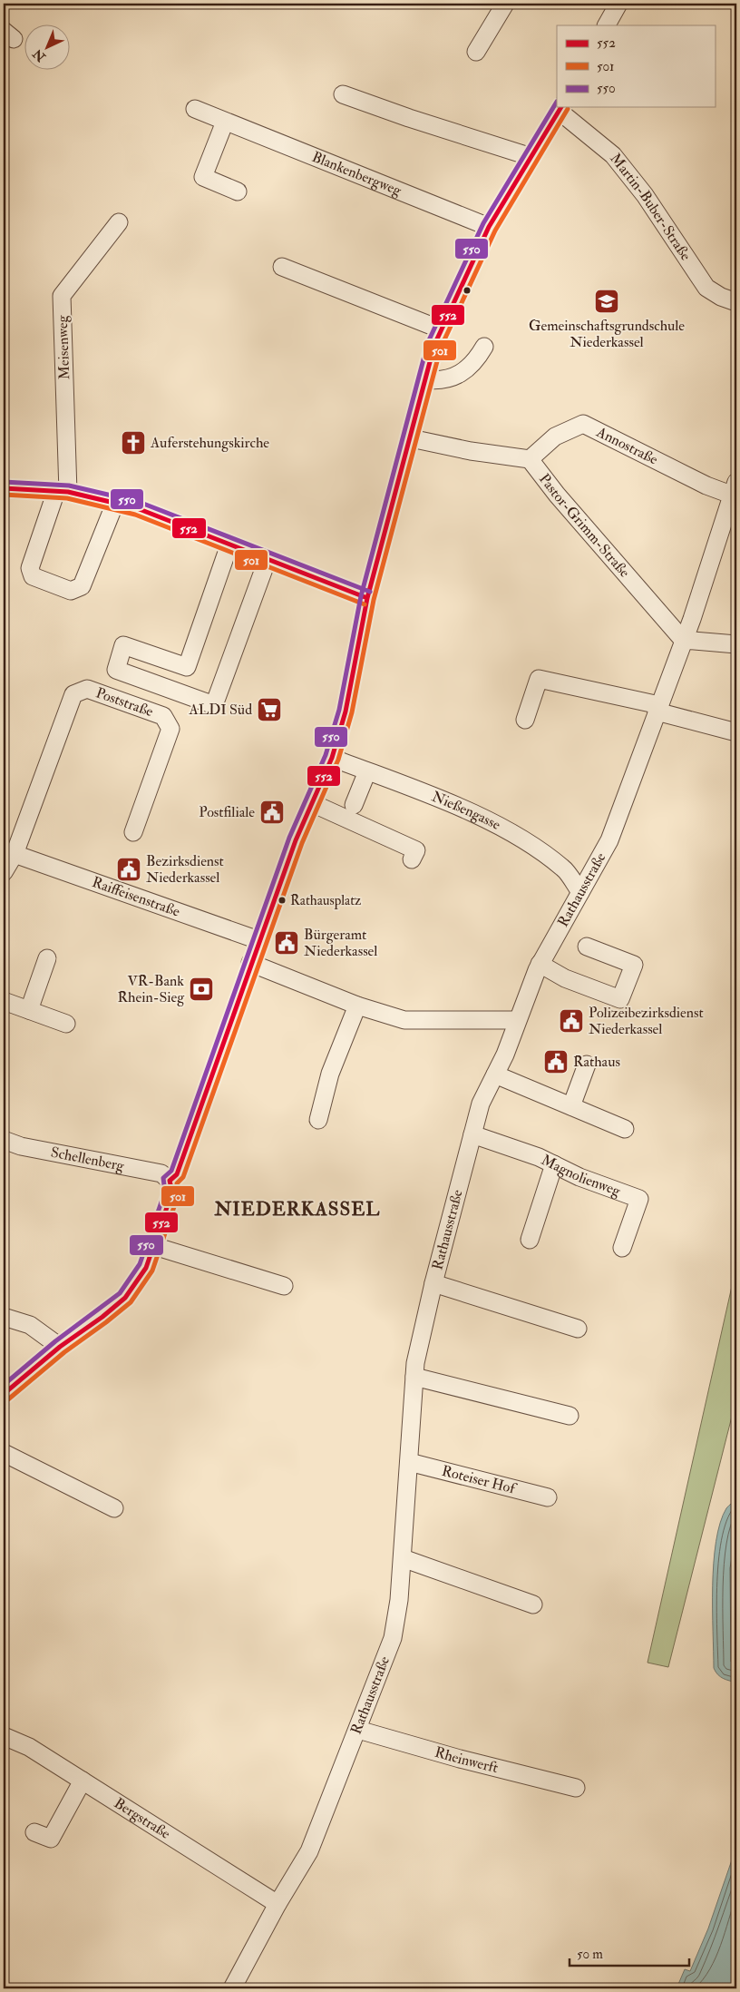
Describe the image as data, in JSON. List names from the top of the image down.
{
  "streets": {
    "street": [
      "Blankenbergweg",
      "Martin-Buber-Straße",
      "Meisenweg",
      "Annostraße",
      "Pastor-Grimm-Straße",
      "Poststraße",
      "Nießengasse",
      "Rathausstraße",
      "Raiffeisenstraße",
      "Schellenberg",
      "Magnolienweg",
      "Roteiser Hof",
      "Rheinwerft",
      "Bergstraße"
    ]
  },
  "crossings": [
    ["Annostraße", "Pastor-Grimm-Straße"],
    ["Annostraße", "Rathausstraße"],
    ["Pastor-Grimm-Straße", "Rathausstraße"],
    ["Poststraße", "Raiffeisenstraße"],
    ["Nießengasse", "Rathausstraße"],
    ["Rathausstraße", "Magnolienweg"],
    ["Rathausstraße", "Roteiser Hof"],
    ["Rathausstraße", "Rheinwerft"],
    ["Rathausstraße", "Bergstraße"]
  ],
  "districts": ["NIEDERKASSEL"],
  "places": {
    "school or university": ["Gemeinschaftsgrundschule Niederkassel"],
    "church": ["Auferstehungskirche"],
    "supermarket": ["ALDI Süd"],
    "public building": [
      "Postfiliale",
      "Bezirksdienst Niederkassel",
      "Bürgeramt Niederkassel",
      "Polizeibezirksdienst Niederkassel",
      "Rathaus"
    ],
    "other": ["Rathausplatz"],
    "bank": ["VR-Bank Rhein-Sieg"]
  },
  "lines": ["transit line 550", "transit line 552", "transit line 501"],
  "legend": ["552", "501", "550"],
  "scale_bar": "50 m",
  "north": "bottom left"
}
